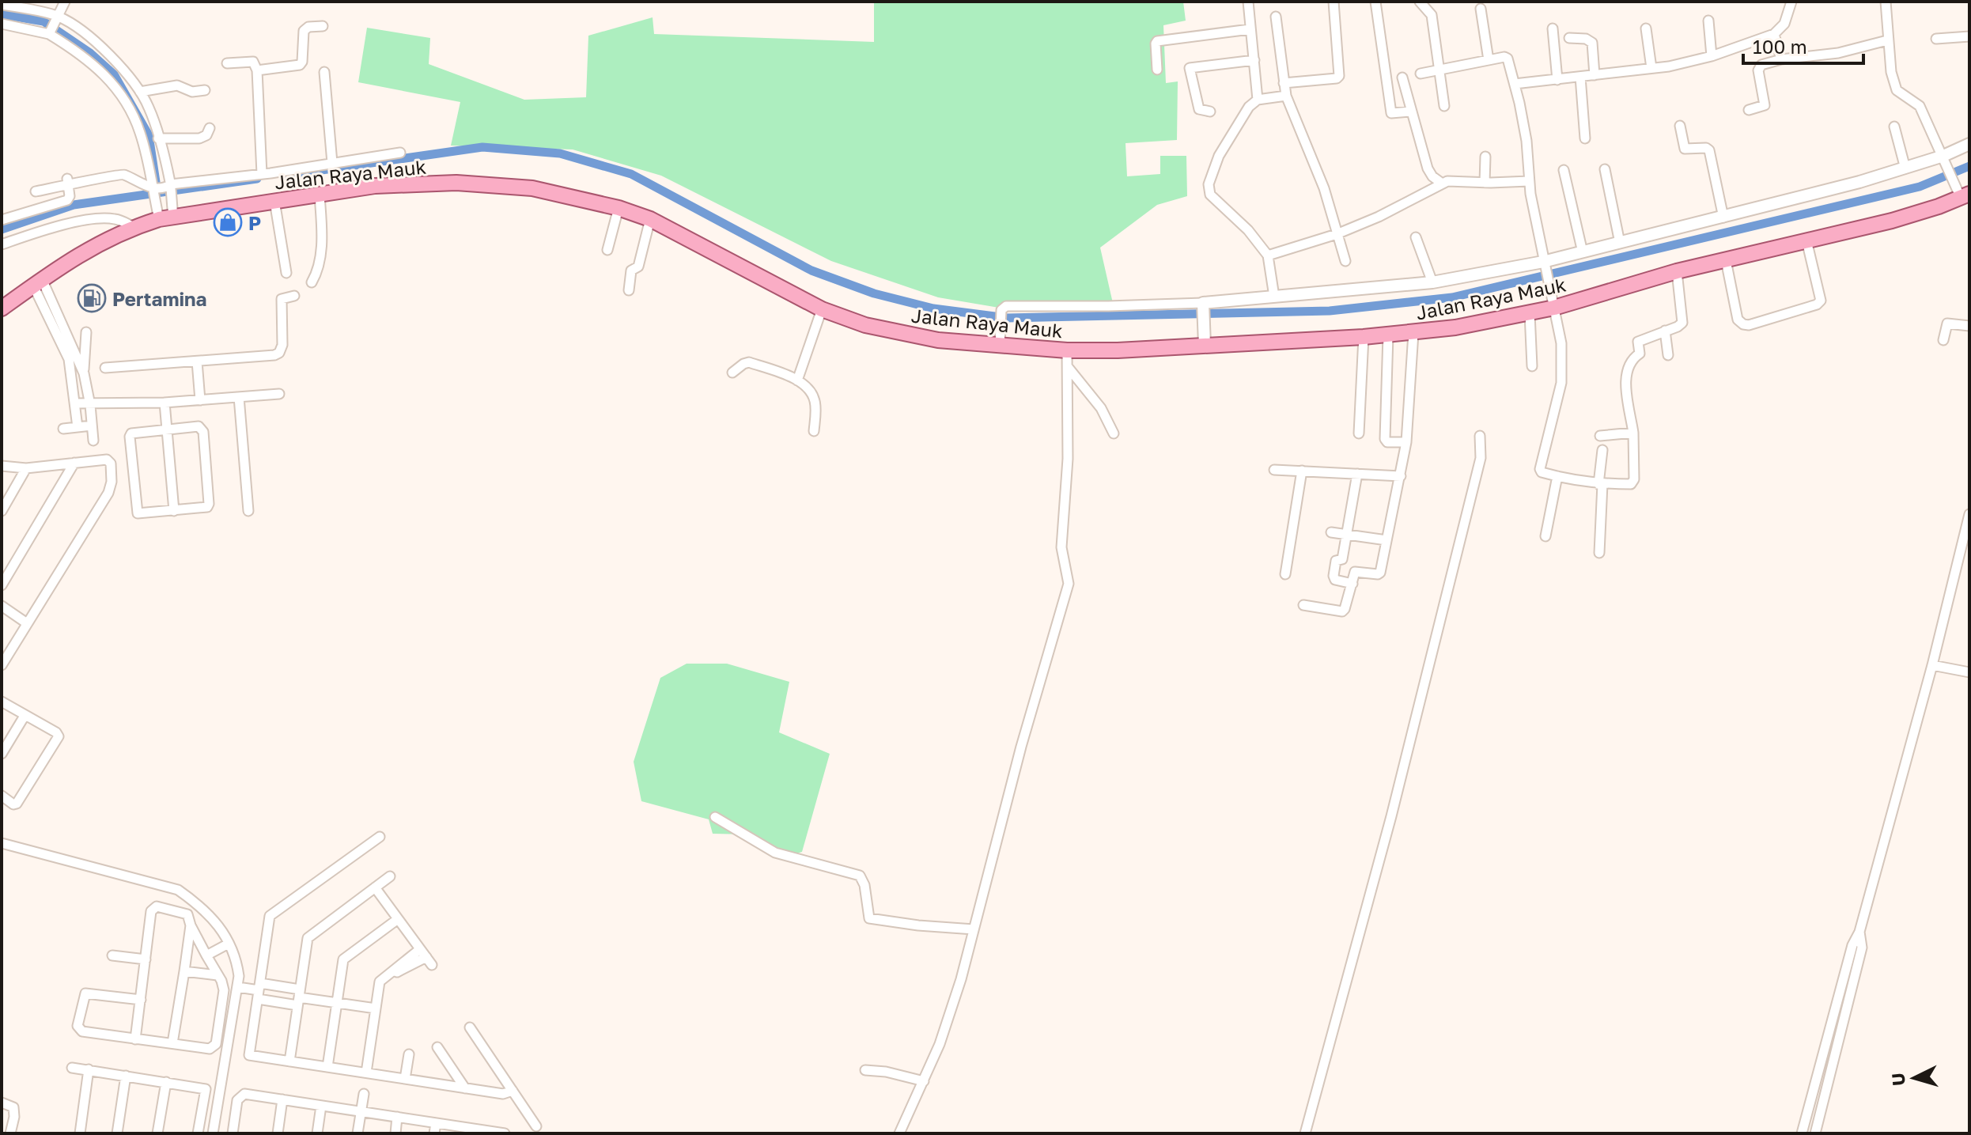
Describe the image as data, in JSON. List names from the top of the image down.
{
  "streets": {
    "main road": ["Jalan Raya Mauk"]
  },
  "places": {
    "shop": ["P"],
    "fuel station": ["Pertamina"]
  },
  "scale_bar": "100 m",
  "north": "left"
}
